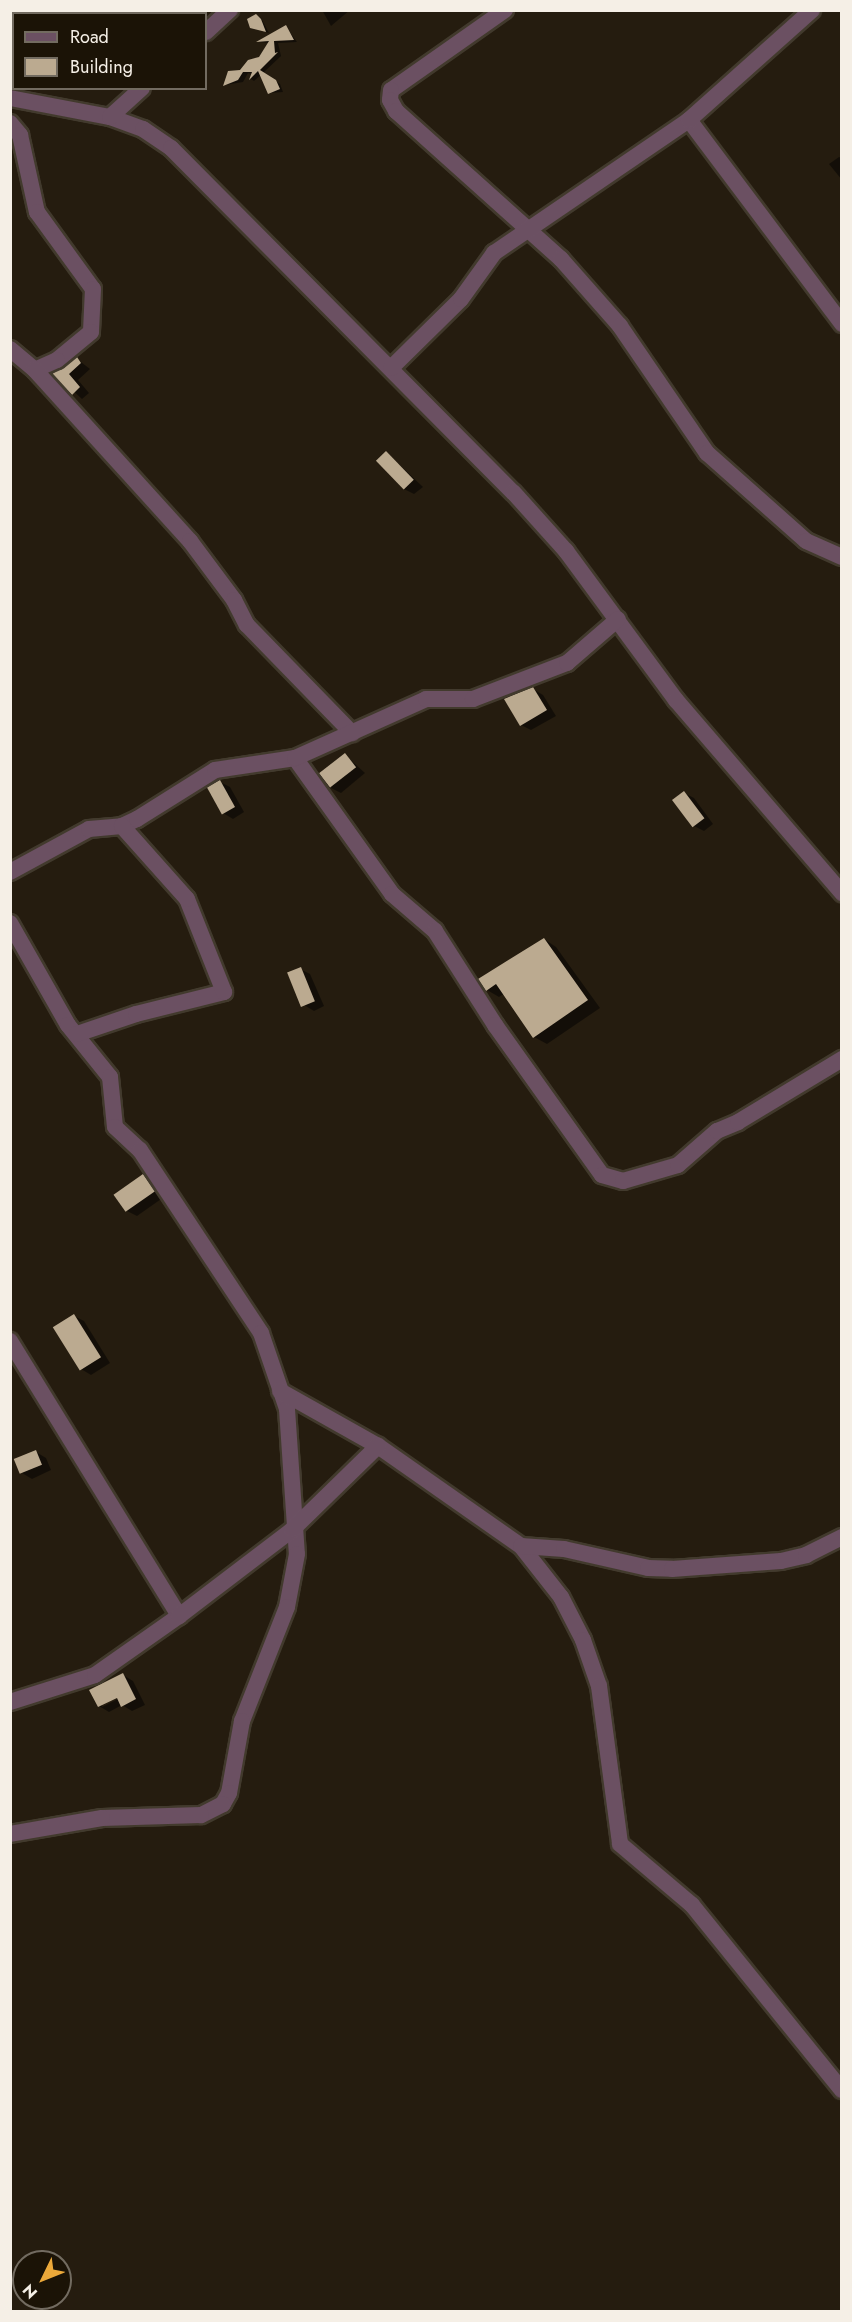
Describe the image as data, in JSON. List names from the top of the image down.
{
  "legend": ["Road", "Building"],
  "north": "bottom left"
}
